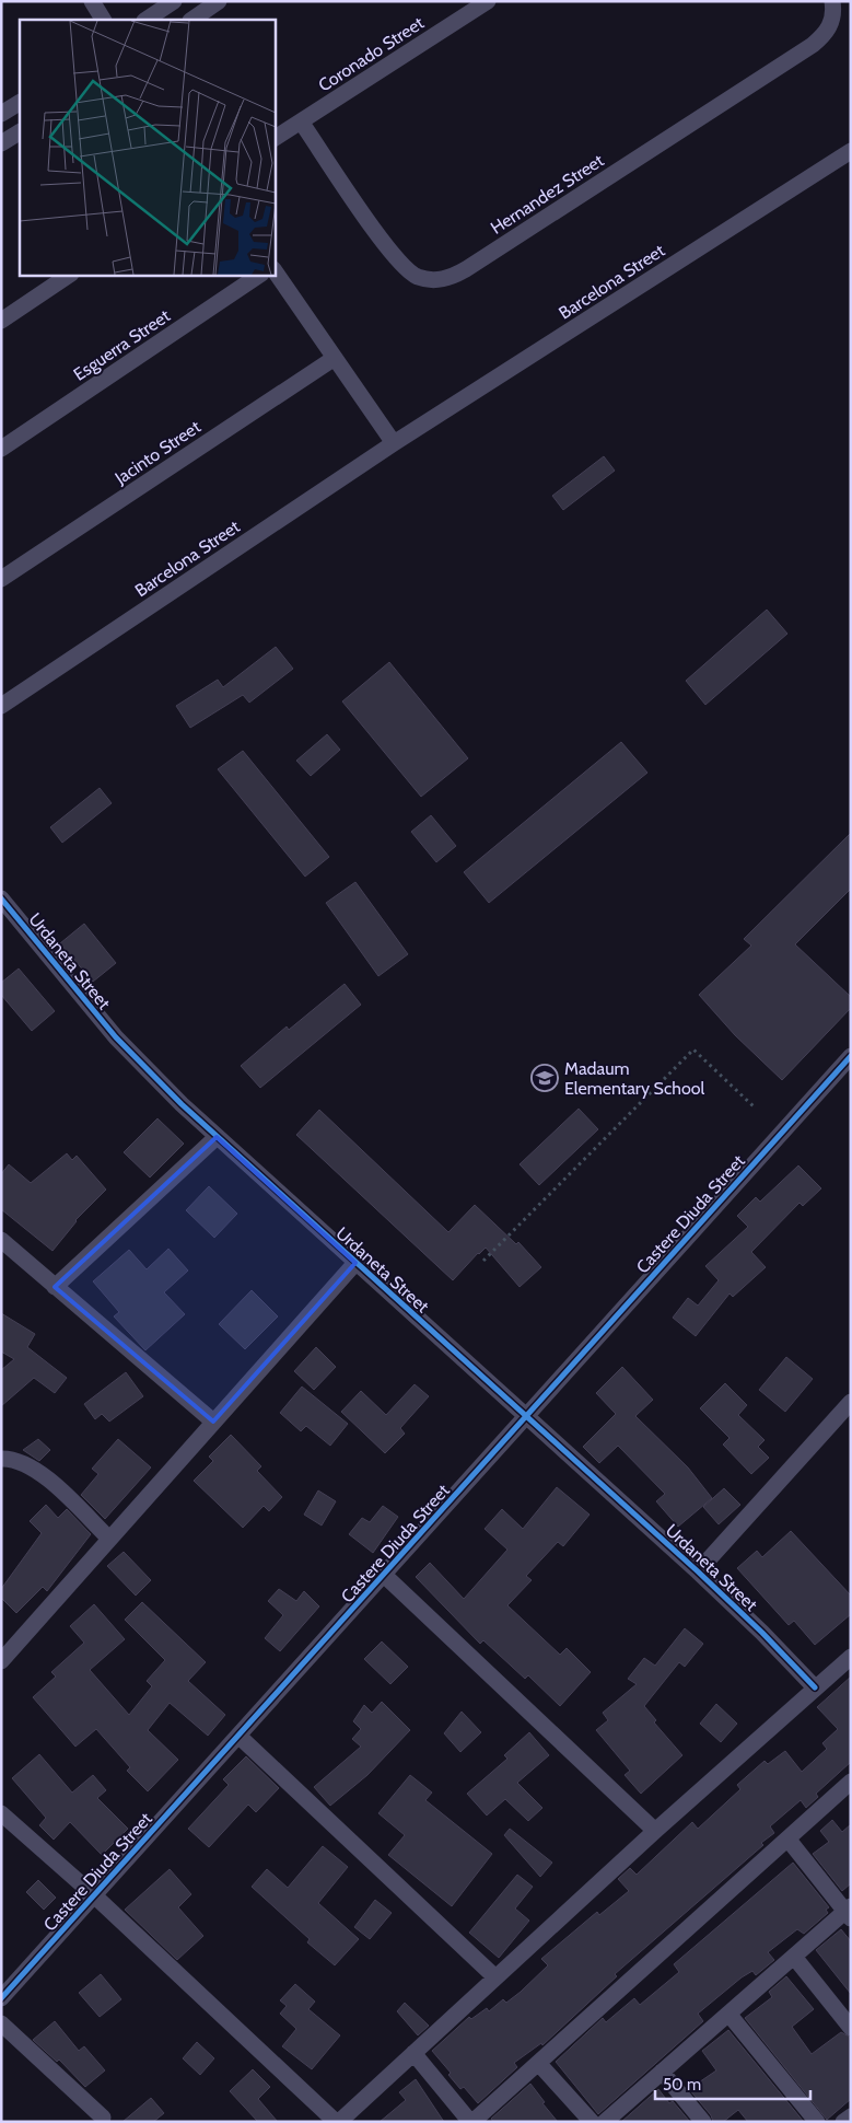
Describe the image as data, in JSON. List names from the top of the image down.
{
  "streets": {
    "street": [
      "Coronado Street",
      "Hernandez Street",
      "Barcelona Street",
      "Esguerra Street",
      "Jacinto Street",
      "Urdaneta Street",
      "Castere Diuda Street"
    ]
  },
  "crossings": [
    ["Coronado Street", "Hernandez Street"],
    ["Urdaneta Street", "Castere Diuda Street"]
  ],
  "places": {
    "school or university": ["Madaum Elementary School"]
  },
  "scale_bar": "50 m"
}
